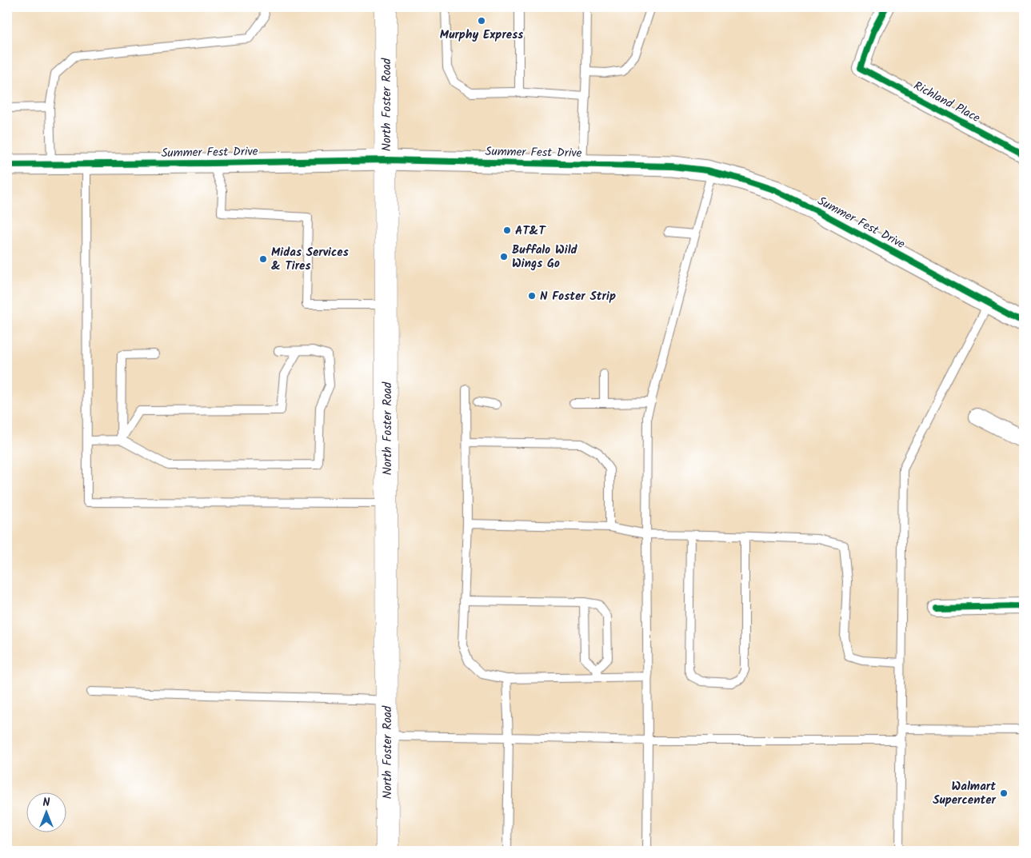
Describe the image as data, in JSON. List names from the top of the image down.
{
  "streets": {
    "main road": ["North Foster Road"],
    "street": ["Richland Place", "Summer Fest Drive"]
  },
  "crossings": [
    ["North Foster Road", "Summer Fest Drive"]
  ],
  "places": [
    "Murphy Express",
    "AT&T",
    "Buffalo Wild Wings Go",
    "Midas Services & Tires",
    "N Foster Strip",
    "Walmart Supercenter"
  ],
  "north": "top"
}
